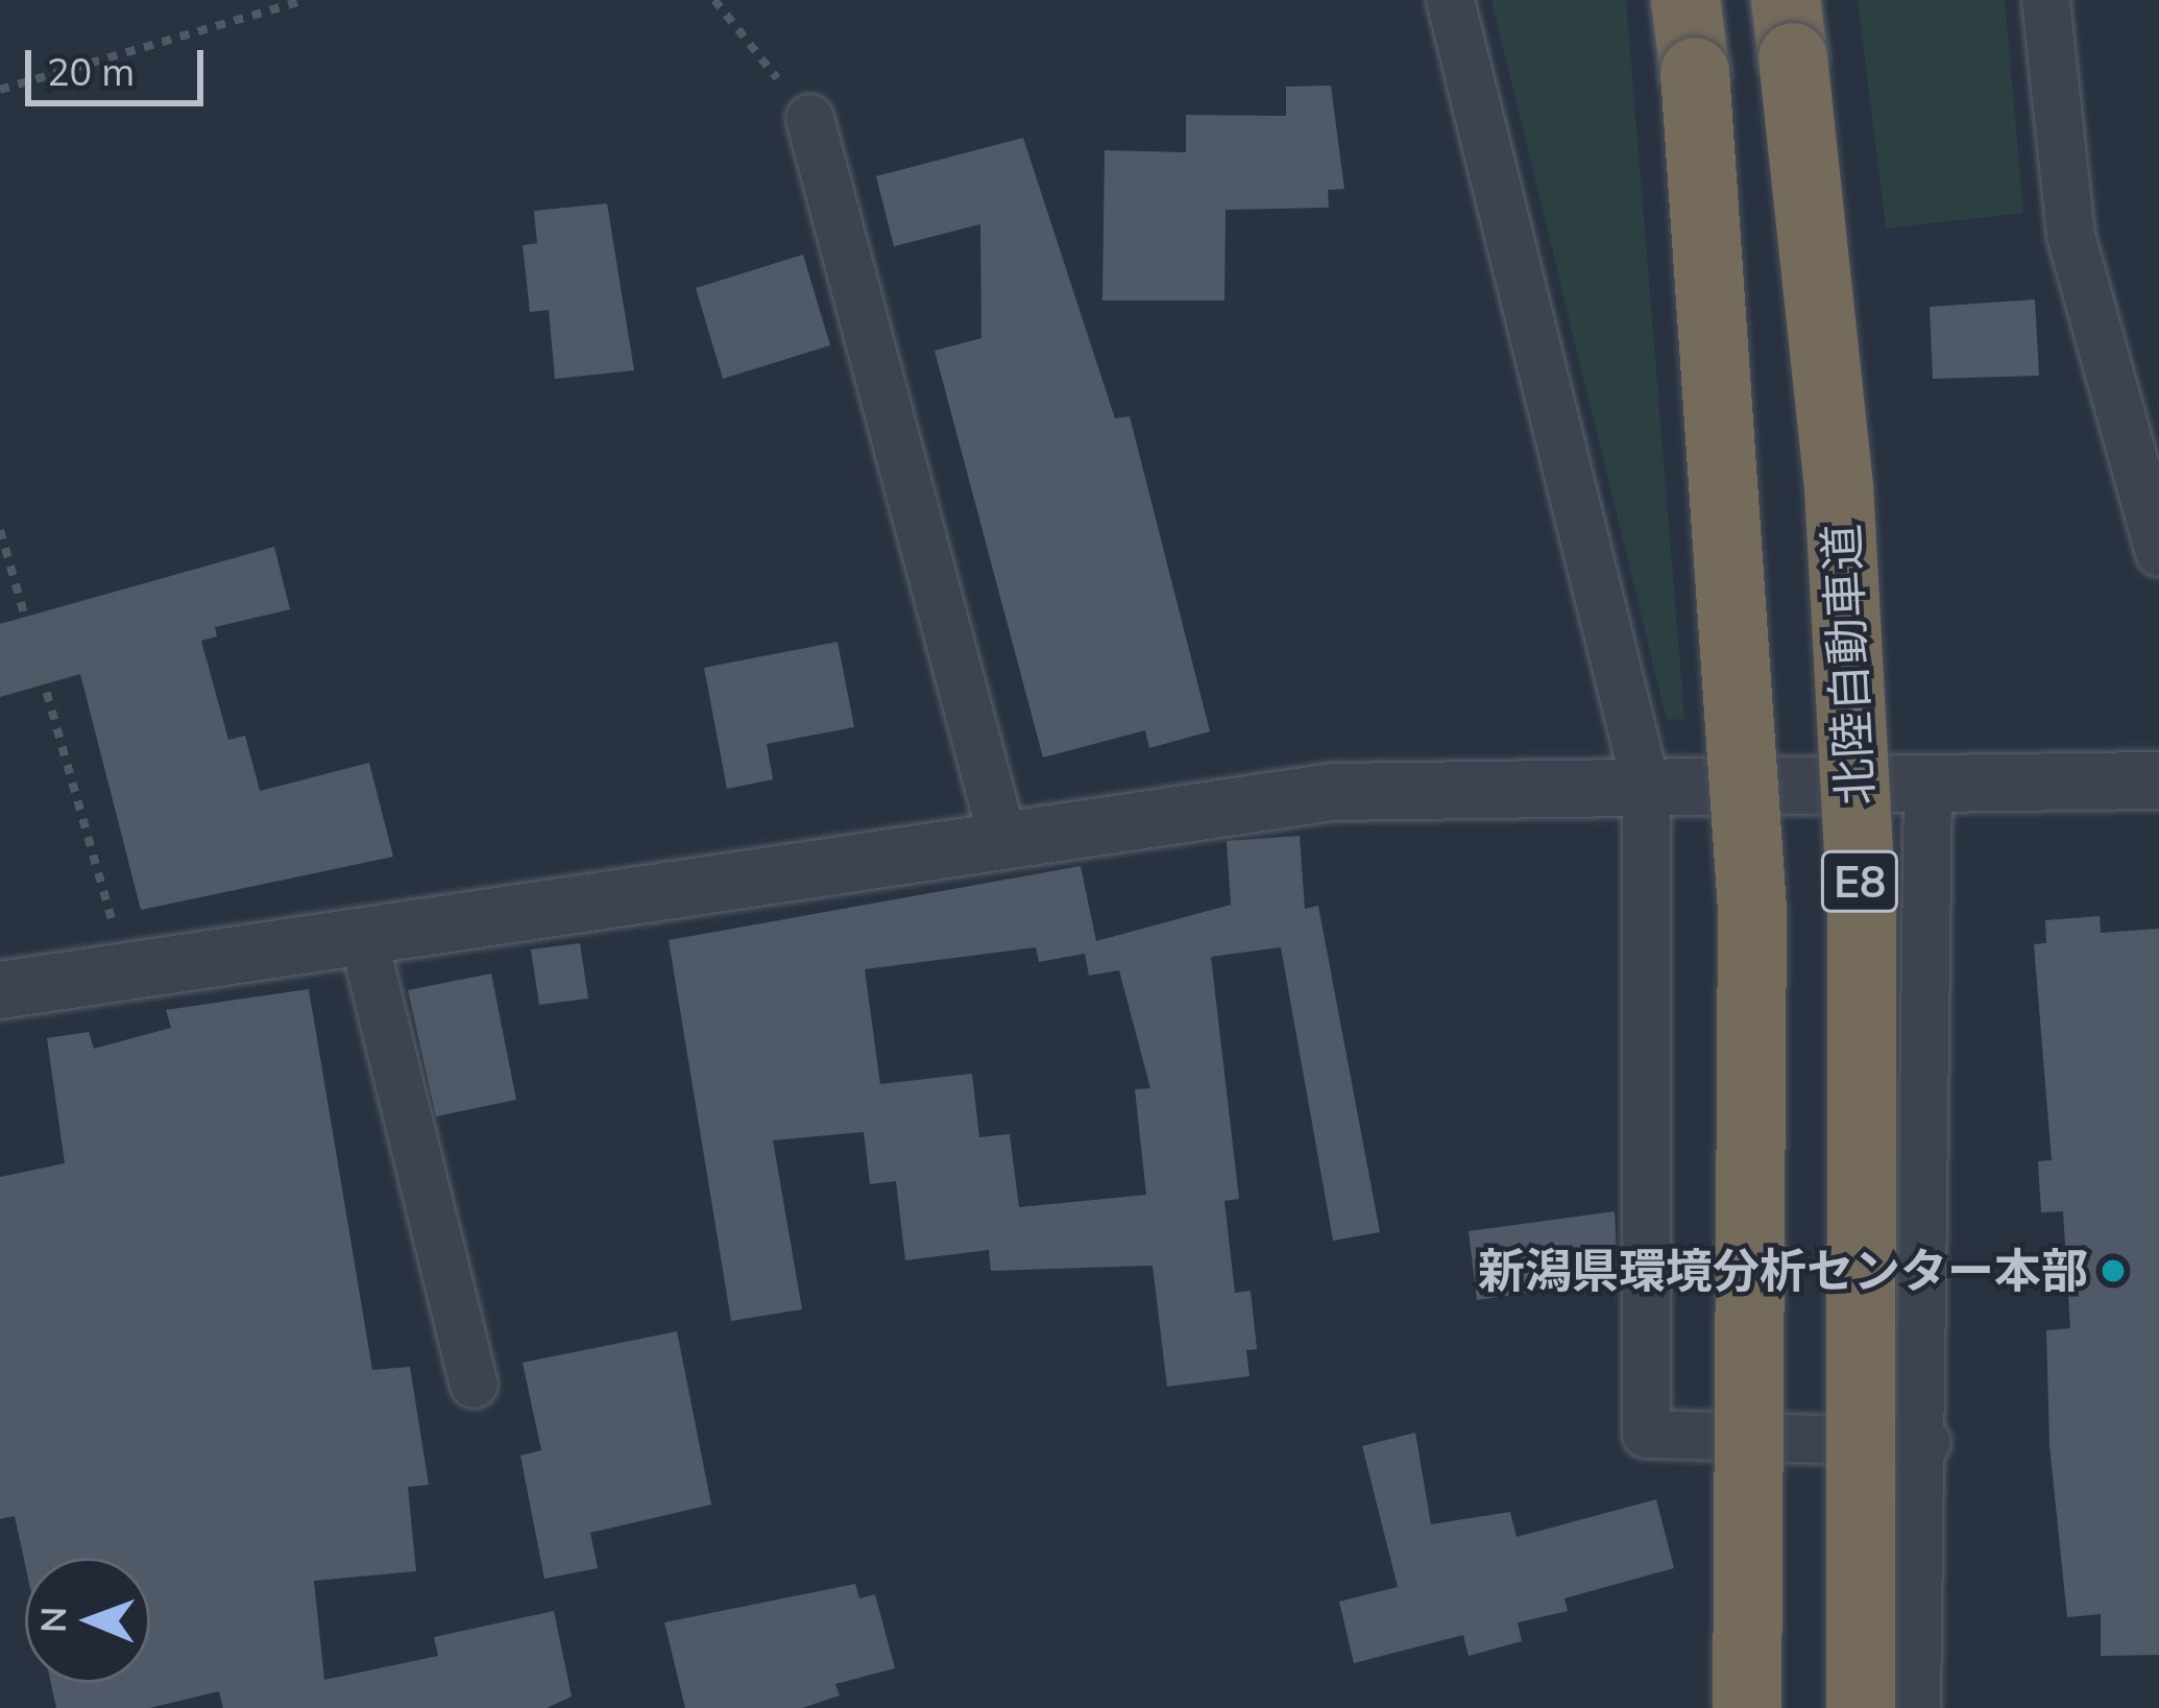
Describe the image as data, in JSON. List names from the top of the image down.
{
  "streets": {
    "highway": ["北陸自動車道", "E8"]
  },
  "places": ["新潟県環境分析センター本部"],
  "scale_bar": "20 m",
  "north": "left"
}
